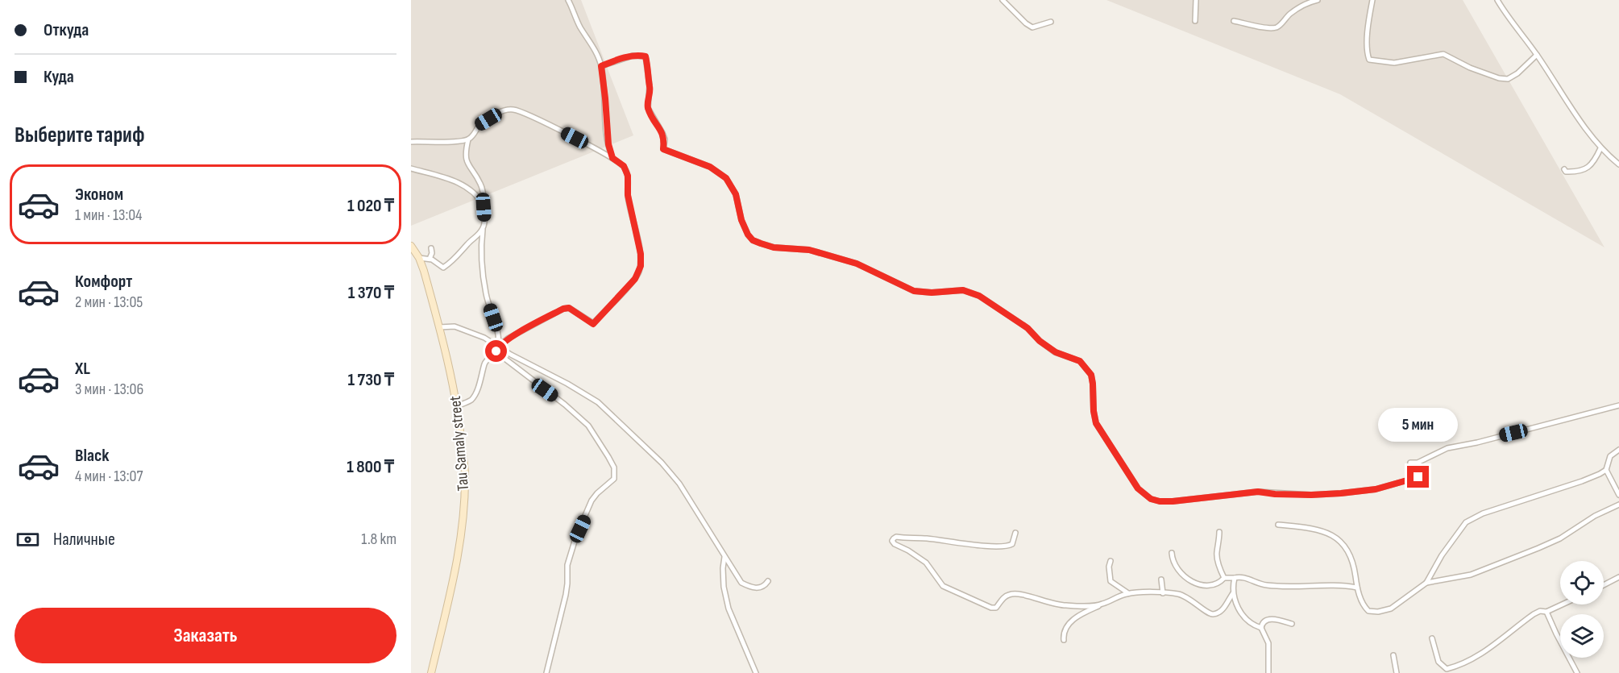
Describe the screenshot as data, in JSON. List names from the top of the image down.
{
  "streets": {
    "street": ["Tau Samaly street"]
  },
  "page": {
    "banner": ["Откуда", "Куда"],
    "heading": "Выберите тариф",
    "list": [
      {
        "name": "Эконом",
        "note": "1 мин · 13:04",
        "value": "1 020 ₸"
      },
      {
        "name": "Комфорт",
        "note": "2 мин · 13:05",
        "value": "1 370 ₸"
      },
      {
        "name": "XL",
        "note": "3 мин · 13:06",
        "value": "1 730 ₸"
      },
      {
        "name": "Black",
        "note": "4 мин · 13:07",
        "value": "1 800 ₸"
      }
    ],
    "bubble": "5 мин",
    "pay": ["Наличные", "1.8 km"],
    "buttons": "Заказать"
  }
}
